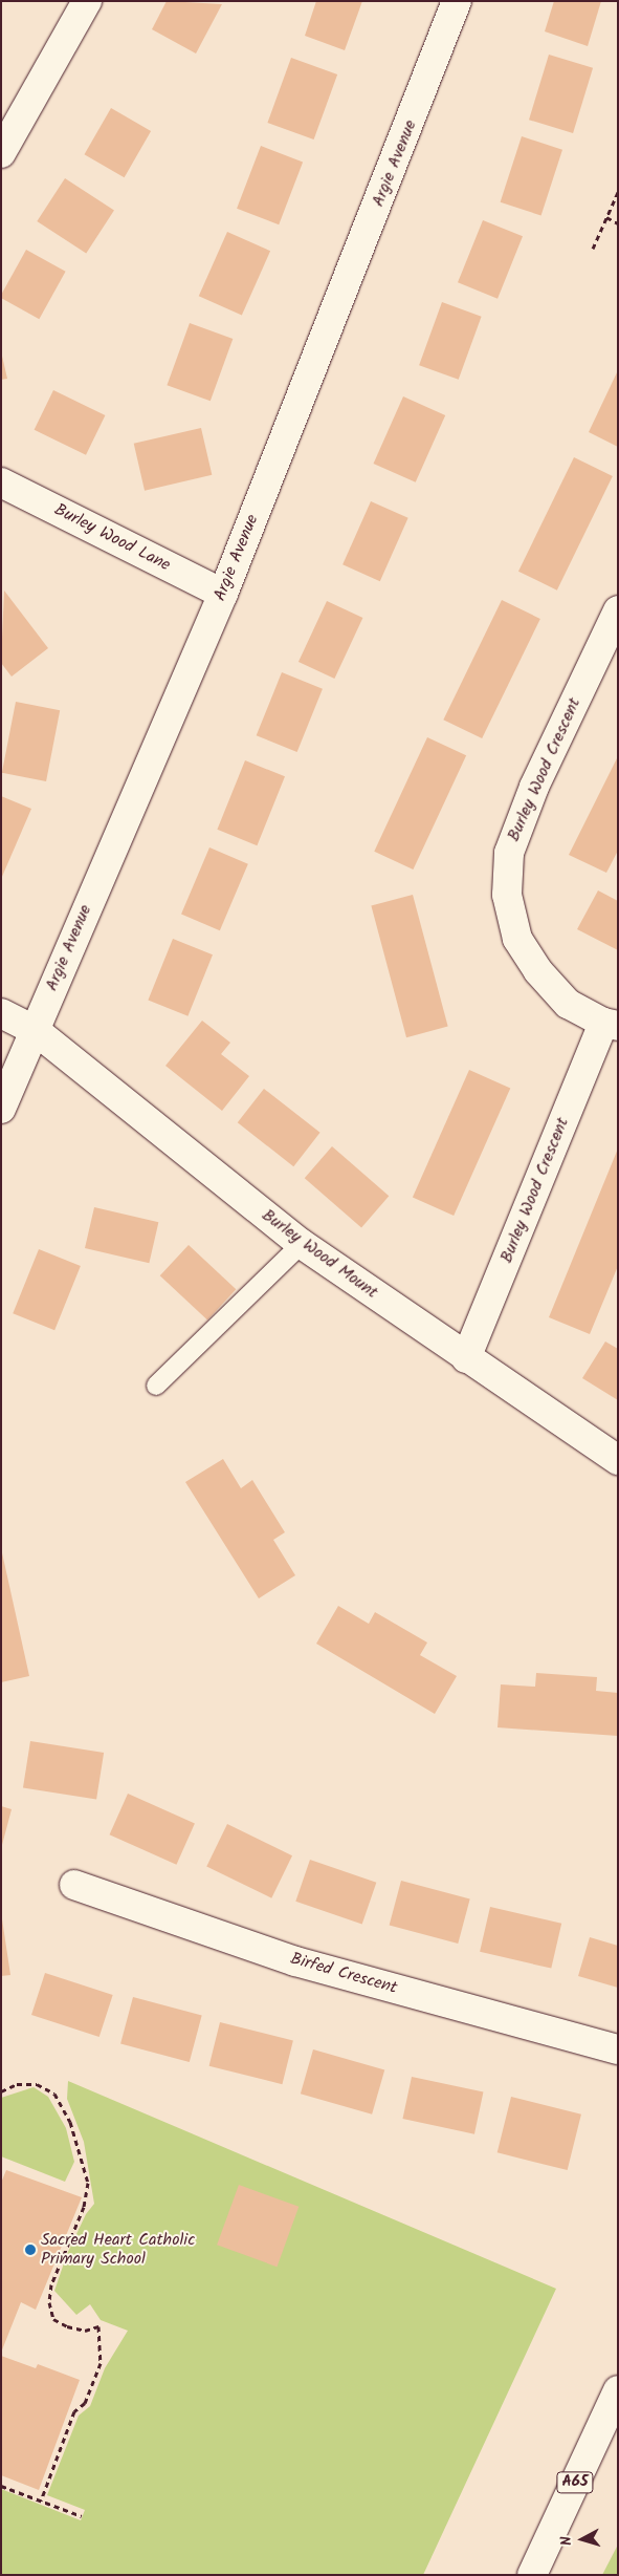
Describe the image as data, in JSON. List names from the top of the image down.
{
  "streets": {
    "street": [
      "Argie Avenue",
      "Burley Wood Lane",
      "Burley Wood Crescent",
      "Burley Wood Mount",
      "Birfed Crescent",
      "A65"
    ]
  },
  "crossings": [
    ["Argie Avenue", "Burley Wood Lane"],
    ["Argie Avenue", "Burley Wood Mount"],
    ["Burley Wood Crescent", "Burley Wood Mount"]
  ],
  "places": ["Sacred Heart Catholic Primary School"],
  "north": "left"
}
